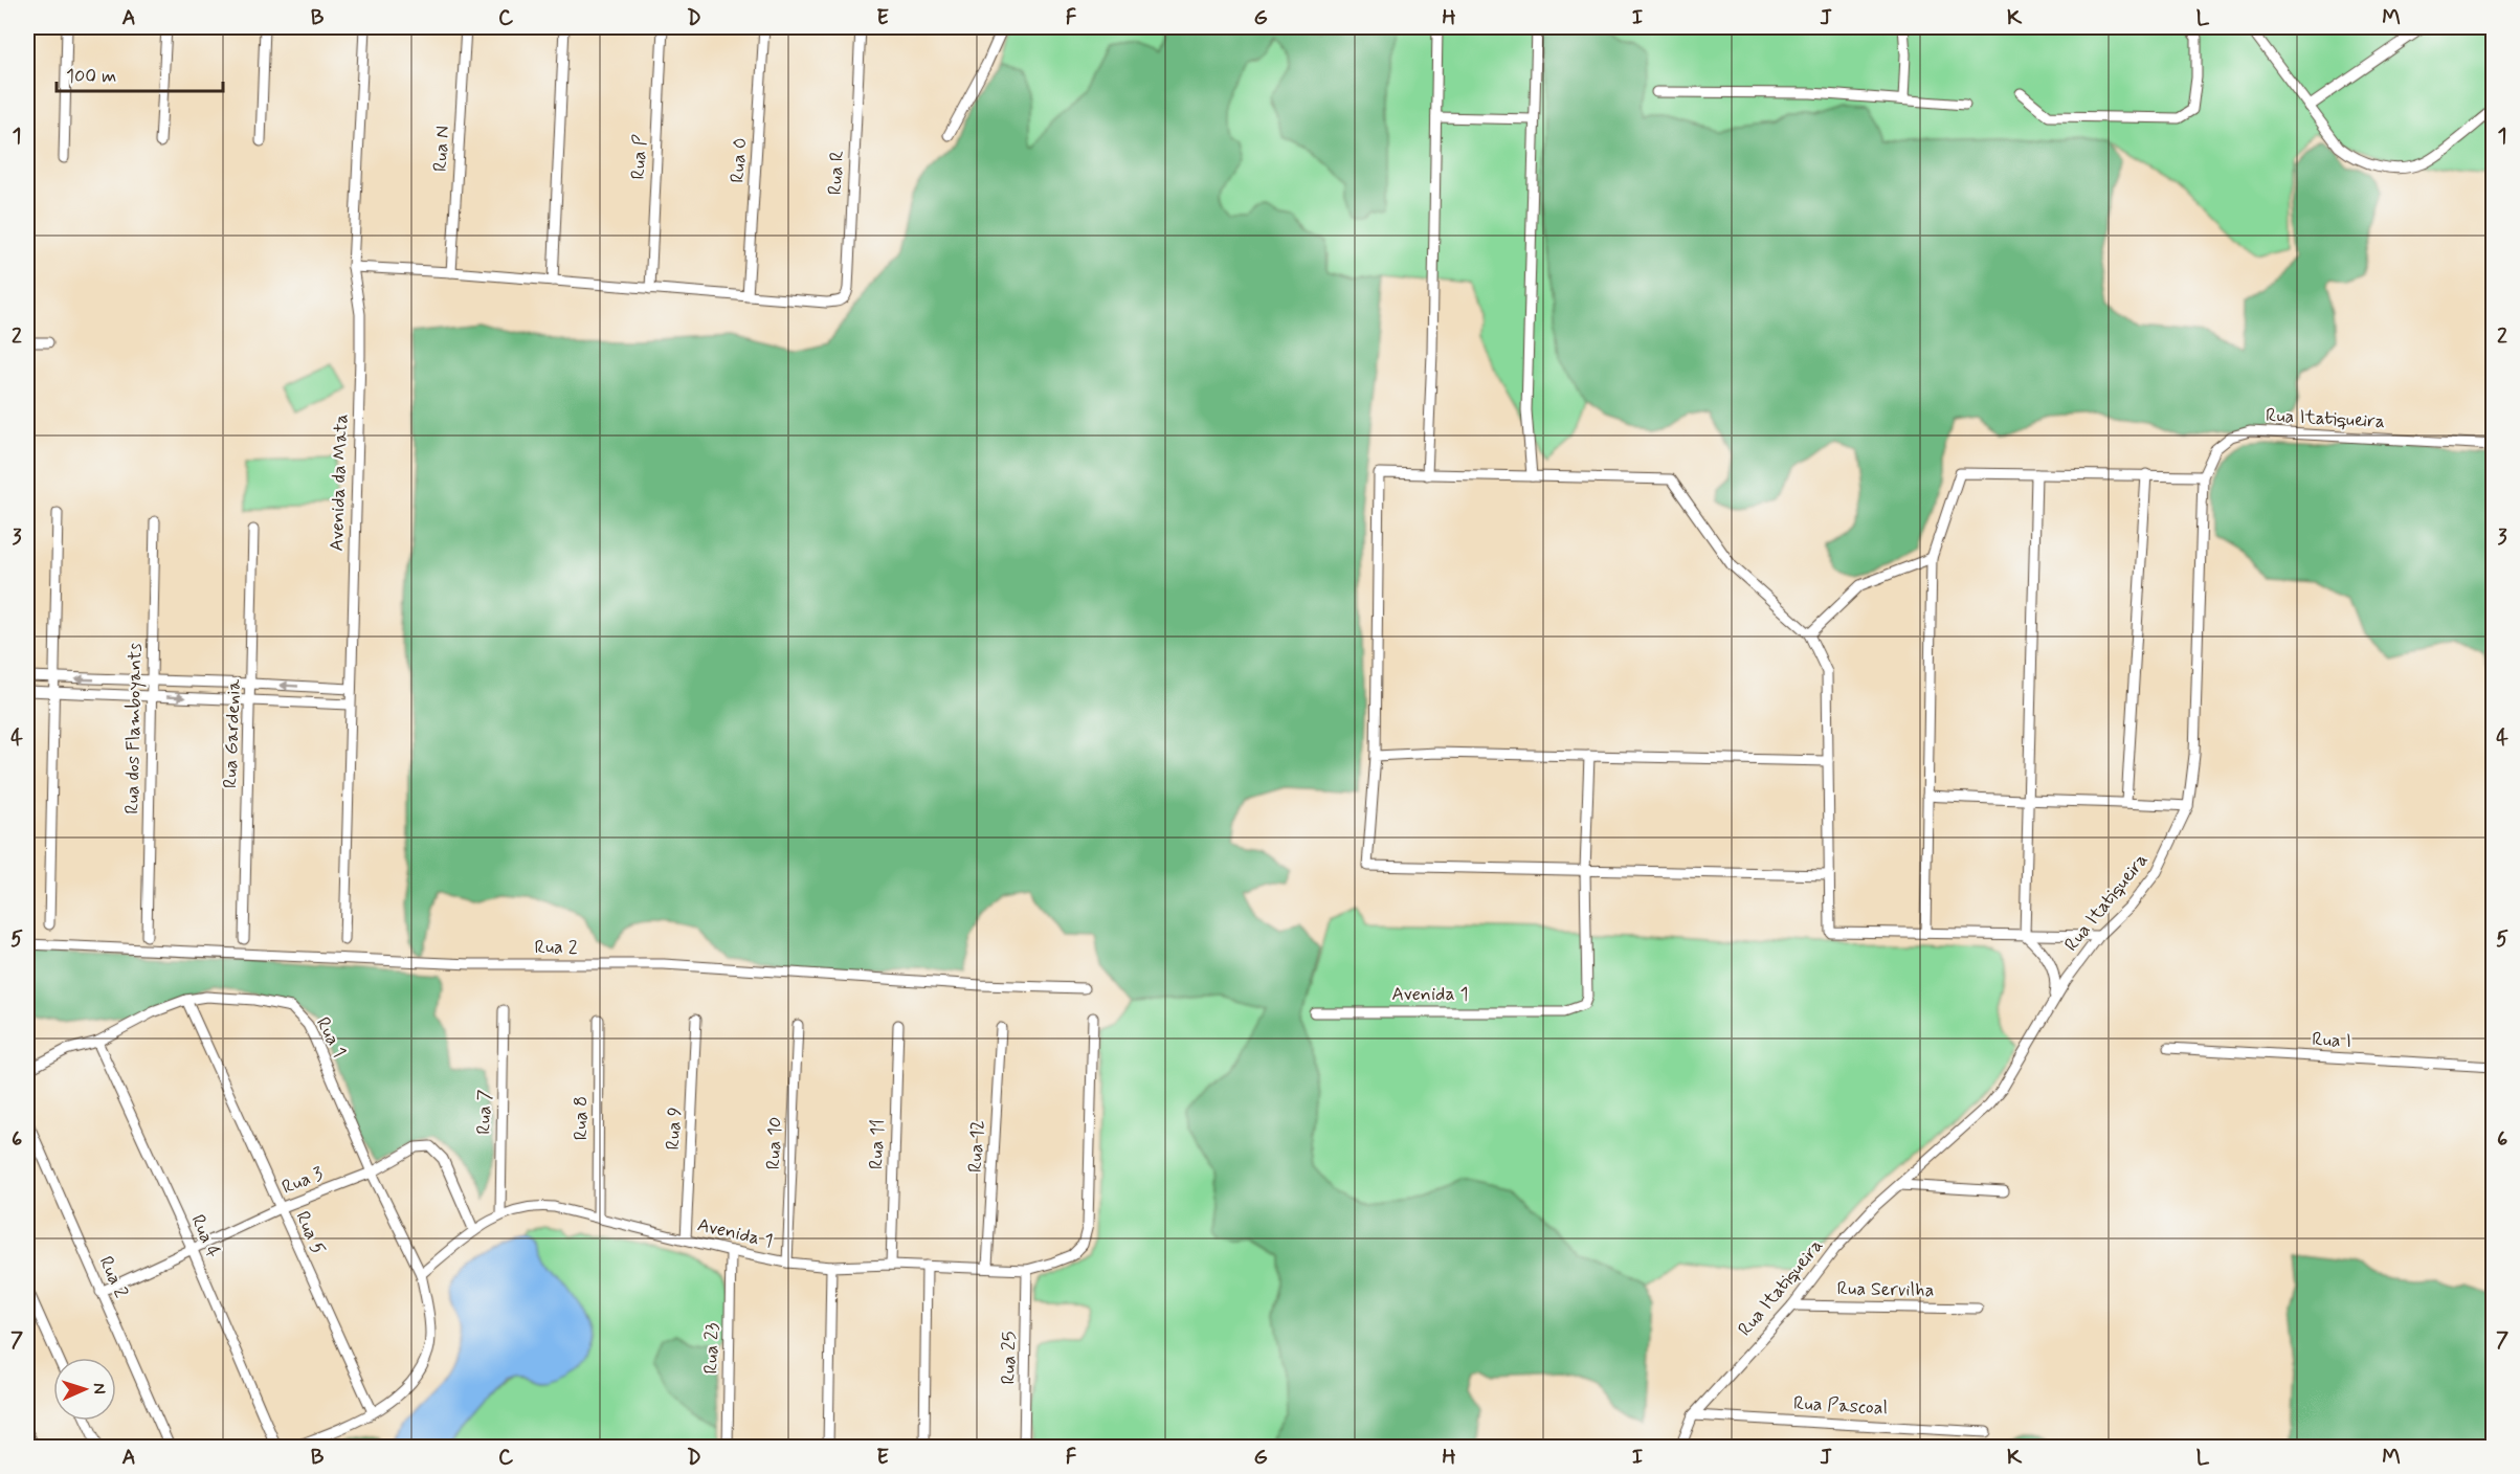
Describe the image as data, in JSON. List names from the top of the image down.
{
  "streets": {
    "street": [
      "Rua N",
      "Rua P",
      "Rua O",
      "Rua R",
      "Rua Itatiqueira",
      "Avenida da Mata",
      "Rua dos Flamboyants",
      "Rua Gardenia",
      "Rua 2",
      "Avenida 1",
      "Rua 1",
      "Rua I",
      "Rua 7",
      "Rua 8",
      "Rua 9",
      "Rua 10",
      "Rua 11",
      "Rua 12",
      "Rua 3",
      "Rua 5",
      "Rua 4",
      "Rua Servilha",
      "Rua 23",
      "Rua 25",
      "Rua Pascoal"
    ]
  },
  "crossings": [
    ["Rua O", "Rua R"],
    ["Rua Itatiqueira", "Rua Servilha"],
    ["Rua Itatiqueira", "Rua Pascoal"],
    ["Rua 2", "Rua 3"],
    ["Avenida 1", "Rua 1"],
    ["Avenida 1", "Rua 7"],
    ["Avenida 1", "Rua 8"],
    ["Avenida 1", "Rua 9"],
    ["Avenida 1", "Rua 10"],
    ["Avenida 1", "Rua 11"],
    ["Avenida 1", "Rua 12"],
    ["Avenida 1", "Rua 3"],
    ["Avenida 1", "Rua 23"],
    ["Avenida 1", "Rua 25"],
    ["Rua 1", "Rua 3"],
    ["Rua 1", "Rua 5"],
    ["Rua 1", "Rua 4"],
    ["Rua 3", "Rua 5"],
    ["Rua 3", "Rua 4"]
  ],
  "scale_bar": "100 m",
  "north": "right",
  "grid": {
    "columns": [
      "A",
      "B",
      "C",
      "D",
      "E",
      "F",
      "G",
      "H",
      "I",
      "J",
      "K",
      "L",
      "M"
    ],
    "rows": [
      "1",
      "2",
      "3",
      "4",
      "5",
      "6",
      "7"
    ]
  }
}
